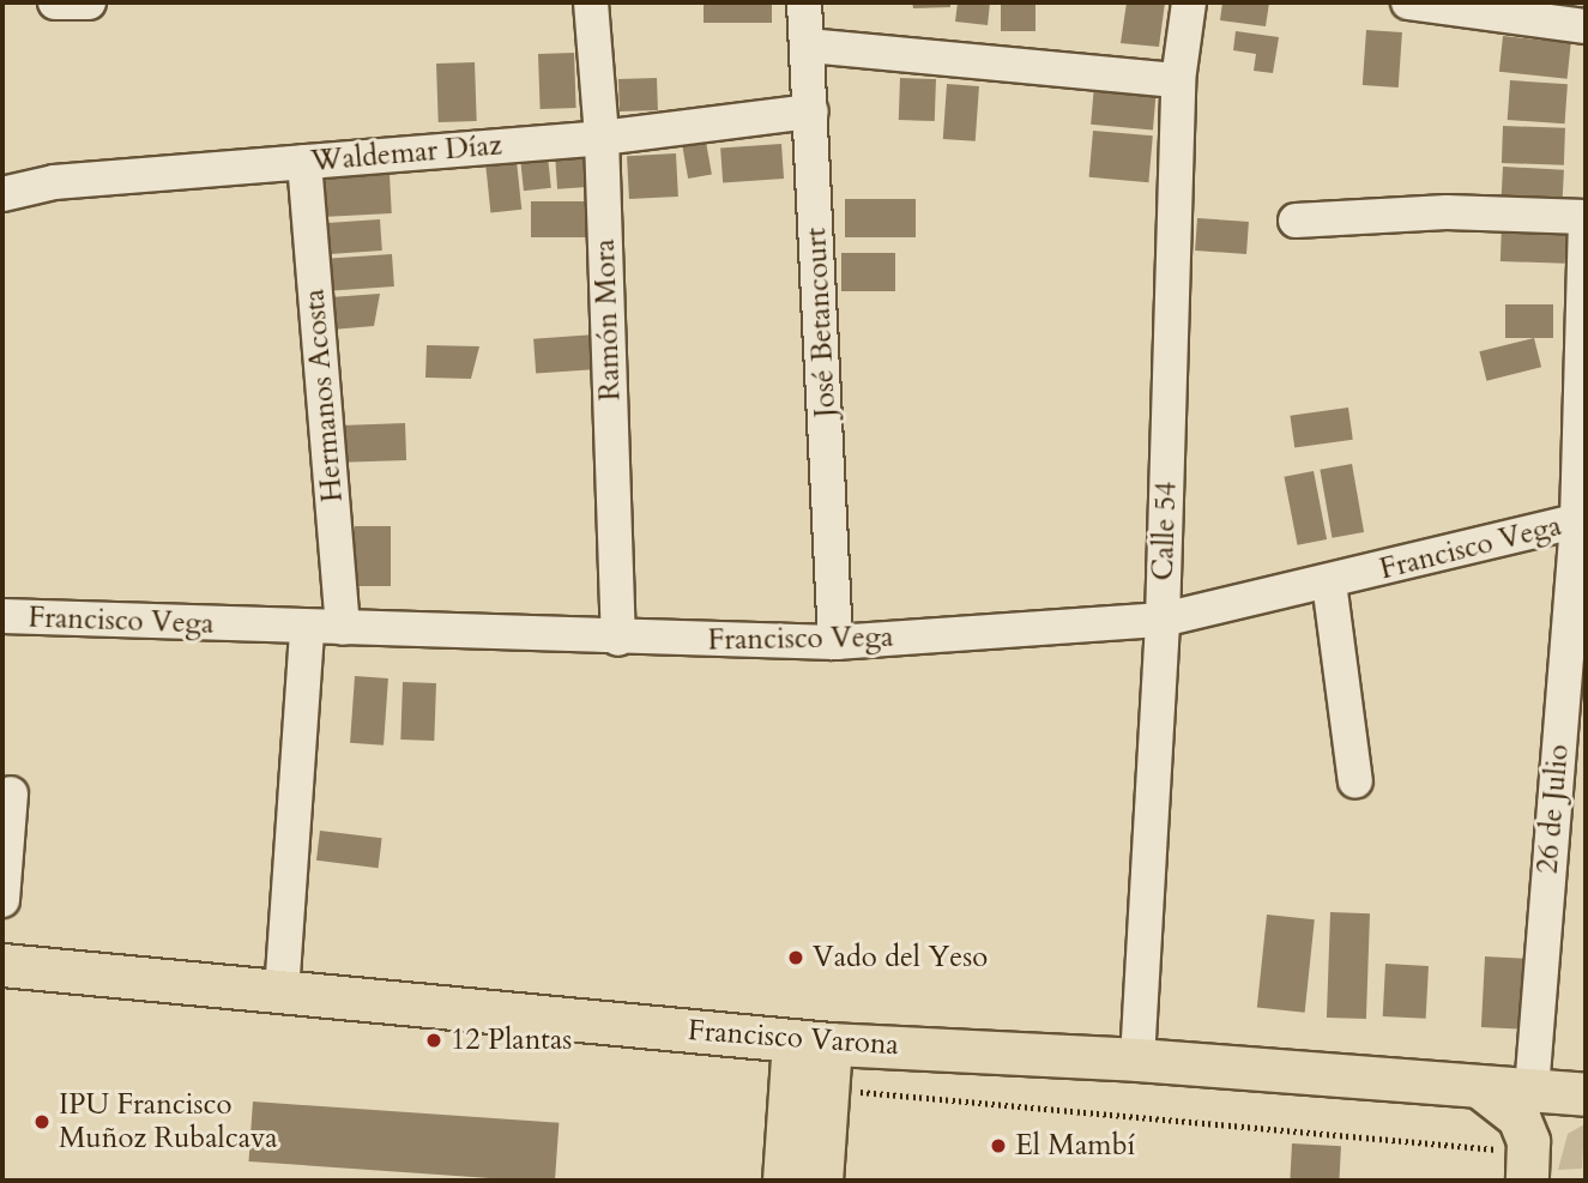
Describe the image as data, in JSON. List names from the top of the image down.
{
  "streets": {
    "main road": ["Francisco Varona"],
    "street": [
      "Waldemar Díaz",
      "Ramón Mora",
      "José Betancourt",
      "Hermanos Acosta",
      "Calle 54",
      "Francisco Vega",
      "26 de Julio"
    ]
  },
  "crossings": [
    ["Waldemar Díaz", "Ramón Mora"],
    ["Waldemar Díaz", "José Betancourt"],
    ["Waldemar Díaz", "Hermanos Acosta"],
    ["Ramón Mora", "Francisco Vega"],
    ["José Betancourt", "Francisco Vega"],
    ["Hermanos Acosta", "Francisco Vega"],
    ["Calle 54", "Francisco Vega"],
    ["Calle 54", "Francisco Varona"],
    ["Francisco Vega", "26 de Julio"],
    ["26 de Julio", "Francisco Varona"]
  ],
  "places": [
    "Vado del Yeso",
    "12 Plantas",
    "IPU Francisco Muñoz Rubalcava",
    "El Mambí"
  ]
}
